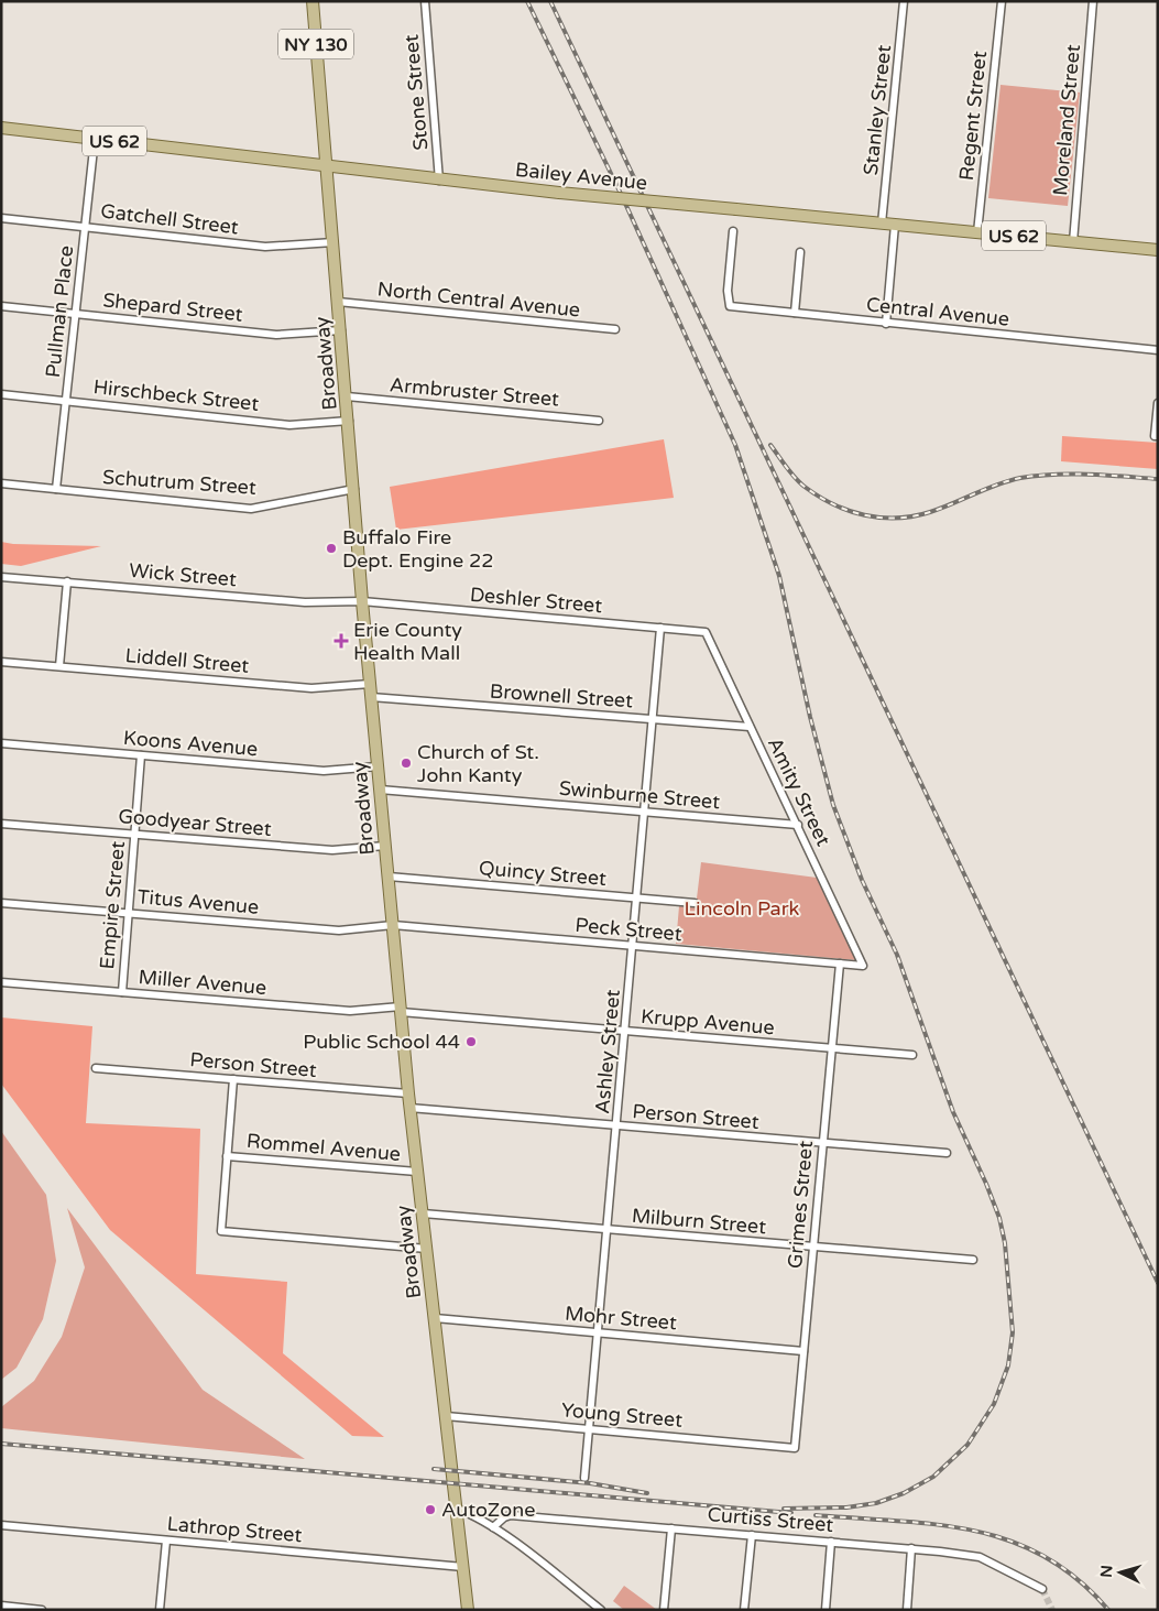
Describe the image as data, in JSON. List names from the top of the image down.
{
  "streets": {
    "main road": [
      "NY 130",
      "US 62",
      "Bailey Avenue",
      "Broadway"
    ],
    "street": [
      "Stone Street",
      "Stanley Street",
      "Regent Street",
      "Moreland Street",
      "Gatchell Street",
      "North Central Avenue",
      "Shepard Street",
      "Pullman Place",
      "Central Avenue",
      "Armbruster Street",
      "Hirschbeck Street",
      "Schutrum Street",
      "Wick Street",
      "Deshler Street",
      "Liddell Street",
      "Brownell Street",
      "Koons Avenue",
      "Amity Street",
      "Swinburne Street",
      "Goodyear Street",
      "Quincy Street",
      "Titus Avenue",
      "Empire Street",
      "Peck Street",
      "Miller Avenue",
      "Krupp Avenue",
      "Ashley Street",
      "Person Street",
      "Rommel Avenue",
      "Grimes Street",
      "Milburn Street",
      "Mohr Street",
      "Young Street",
      "Curtiss Street",
      "Lathrop Street"
    ]
  },
  "crossings": [
    ["Stone Street", "Bailey Avenue"],
    ["Stanley Street", "Bailey Avenue"],
    ["Regent Street", "Bailey Avenue"],
    ["Moreland Street", "Bailey Avenue"],
    ["Bailey Avenue", "Pullman Place"],
    ["Bailey Avenue", "Broadway"],
    ["Gatchell Street", "Pullman Place"],
    ["Gatchell Street", "Broadway"],
    ["North Central Avenue", "Broadway"],
    ["Shepard Street", "Pullman Place"],
    ["Shepard Street", "Broadway"],
    ["Pullman Place", "Hirschbeck Street"],
    ["Pullman Place", "Schutrum Street"],
    ["Broadway", "Armbruster Street"],
    ["Broadway", "Hirschbeck Street"],
    ["Broadway", "Schutrum Street"],
    ["Broadway", "Wick Street"],
    ["Broadway", "Deshler Street"],
    ["Broadway", "Liddell Street"],
    ["Broadway", "Brownell Street"],
    ["Broadway", "Koons Avenue"],
    ["Broadway", "Swinburne Street"],
    ["Broadway", "Goodyear Street"],
    ["Broadway", "Quincy Street"],
    ["Broadway", "Titus Avenue"],
    ["Broadway", "Peck Street"],
    ["Broadway", "Miller Avenue"],
    ["Broadway", "Krupp Avenue"],
    ["Broadway", "Person Street"],
    ["Broadway", "Rommel Avenue"],
    ["Broadway", "Milburn Street"],
    ["Broadway", "Mohr Street"],
    ["Broadway", "Young Street"],
    ["Broadway", "Lathrop Street"],
    ["Wick Street", "Deshler Street"],
    ["Deshler Street", "Amity Street"],
    ["Deshler Street", "Ashley Street"],
    ["Brownell Street", "Amity Street"],
    ["Brownell Street", "Ashley Street"],
    ["Koons Avenue", "Empire Street"],
    ["Amity Street", "Swinburne Street"],
    ["Amity Street", "Peck Street"],
    ["Swinburne Street", "Ashley Street"],
    ["Goodyear Street", "Empire Street"],
    ["Quincy Street", "Ashley Street"],
    ["Titus Avenue", "Empire Street"],
    ["Titus Avenue", "Peck Street"],
    ["Empire Street", "Miller Avenue"],
    ["Peck Street", "Ashley Street"],
    ["Peck Street", "Grimes Street"],
    ["Miller Avenue", "Krupp Avenue"],
    ["Krupp Avenue", "Ashley Street"],
    ["Krupp Avenue", "Grimes Street"],
    ["Ashley Street", "Person Street"],
    ["Ashley Street", "Milburn Street"],
    ["Ashley Street", "Mohr Street"],
    ["Ashley Street", "Young Street"],
    ["Person Street", "Grimes Street"],
    ["Grimes Street", "Milburn Street"],
    ["Grimes Street", "Mohr Street"],
    ["Grimes Street", "Young Street"]
  ],
  "parks": ["Lincoln Park"],
  "places": {
    "other": [
      "Buffalo Fire Dept. Engine 22",
      "Church of St. John Kanty",
      "Public School 44",
      "AutoZone"
    ],
    "health": ["Erie County Health Mall"]
  },
  "north": "left"
}
